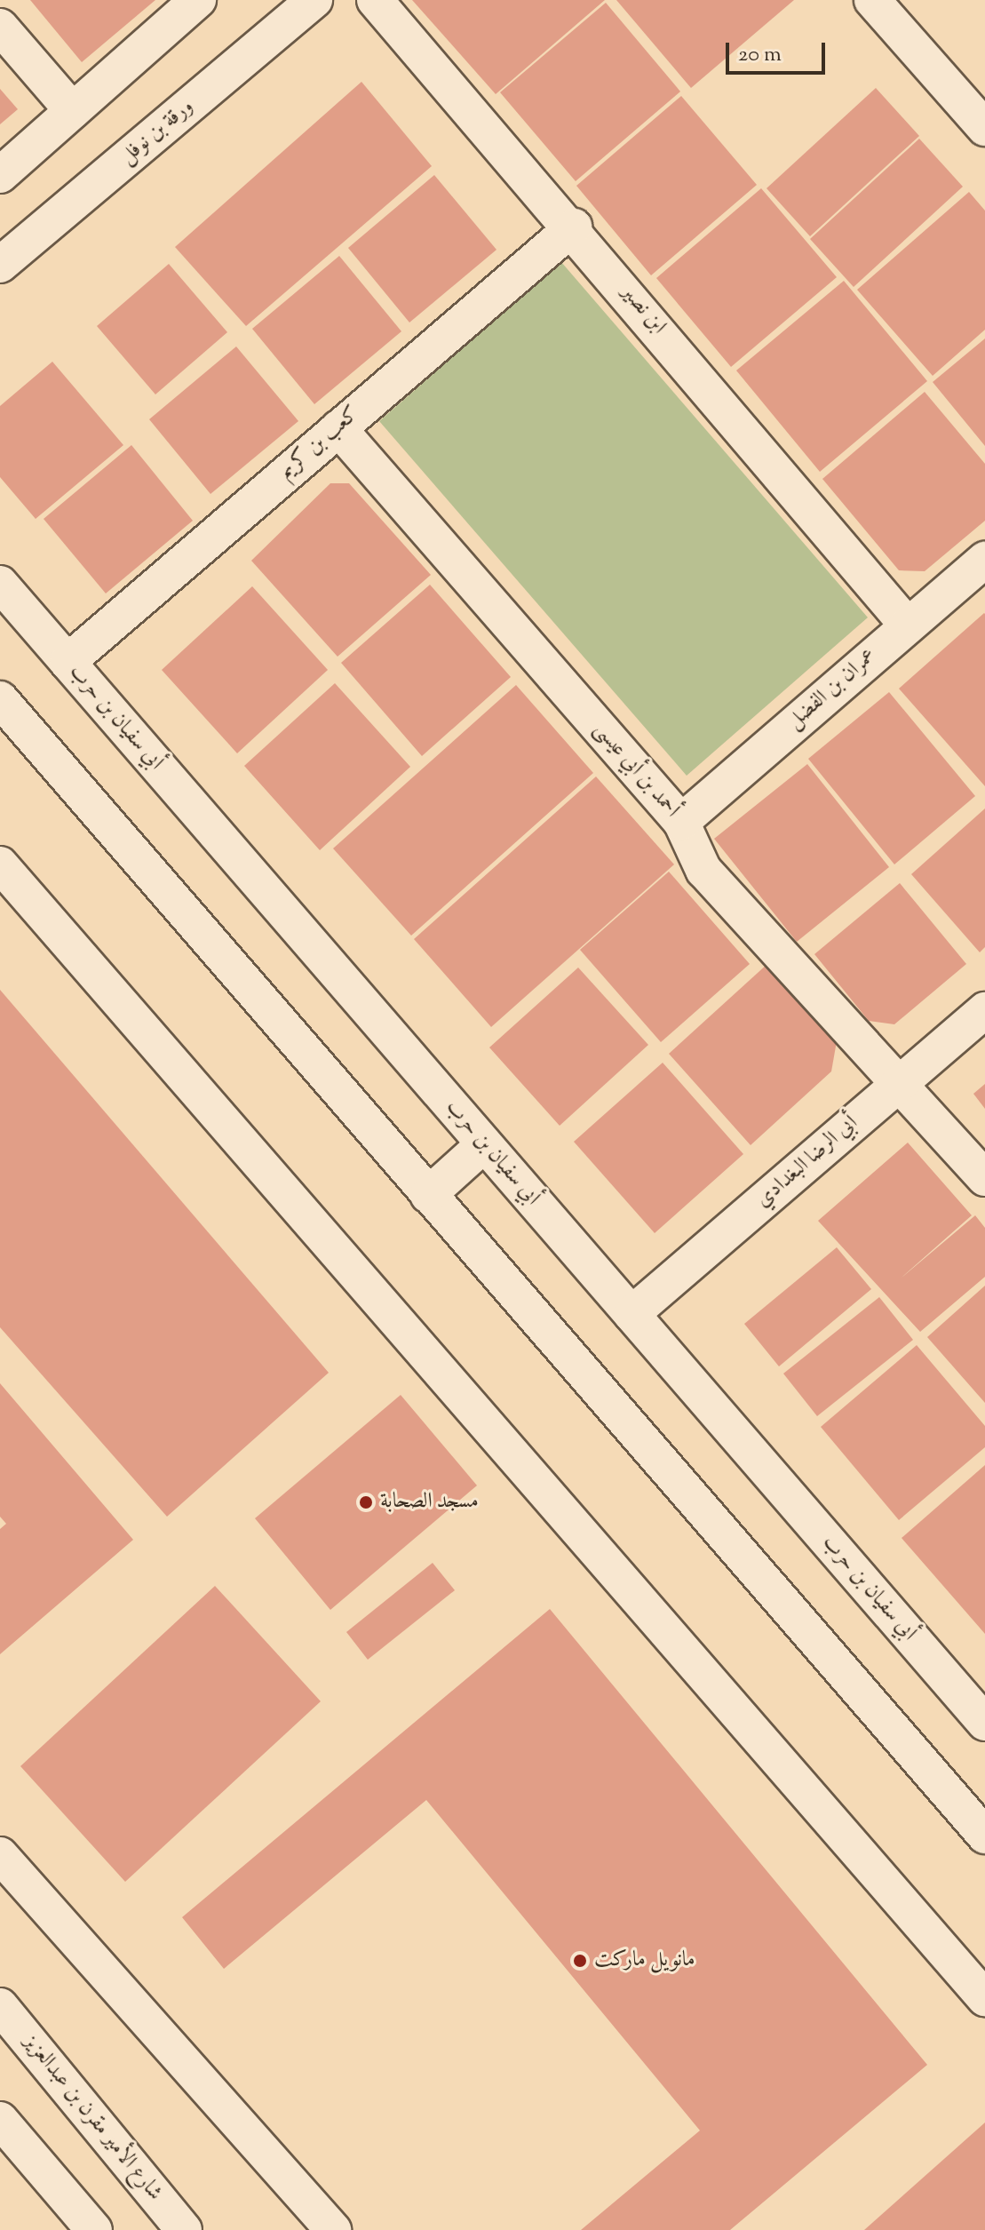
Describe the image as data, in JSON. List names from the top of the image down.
{
  "streets": {
    "street": [
      "ورقة بن نوفل",
      "ابن نصير",
      "كعب بن كريم",
      "عمران بن الفضل",
      "أبي سفيان بن حرب",
      "أحمد بن أبي عيسى",
      "أبي الرضا البغدادي",
      "شارع الأمير مقرن بن عبدالعزيز"
    ]
  },
  "crossings": [
    ["ابن نصير", "كعب بن كريم"],
    ["ابن نصير", "عمران بن الفضل"],
    ["كعب بن كريم", "أبي سفيان بن حرب"],
    ["كعب بن كريم", "أحمد بن أبي عيسى"],
    ["عمران بن الفضل", "أحمد بن أبي عيسى"],
    ["أبي سفيان بن حرب", "أبي الرضا البغدادي"],
    ["أحمد بن أبي عيسى", "أبي الرضا البغدادي"]
  ],
  "places": ["مسجد الصحابة", "مانويل ماركت"],
  "scale_bar": "20 m"
}
